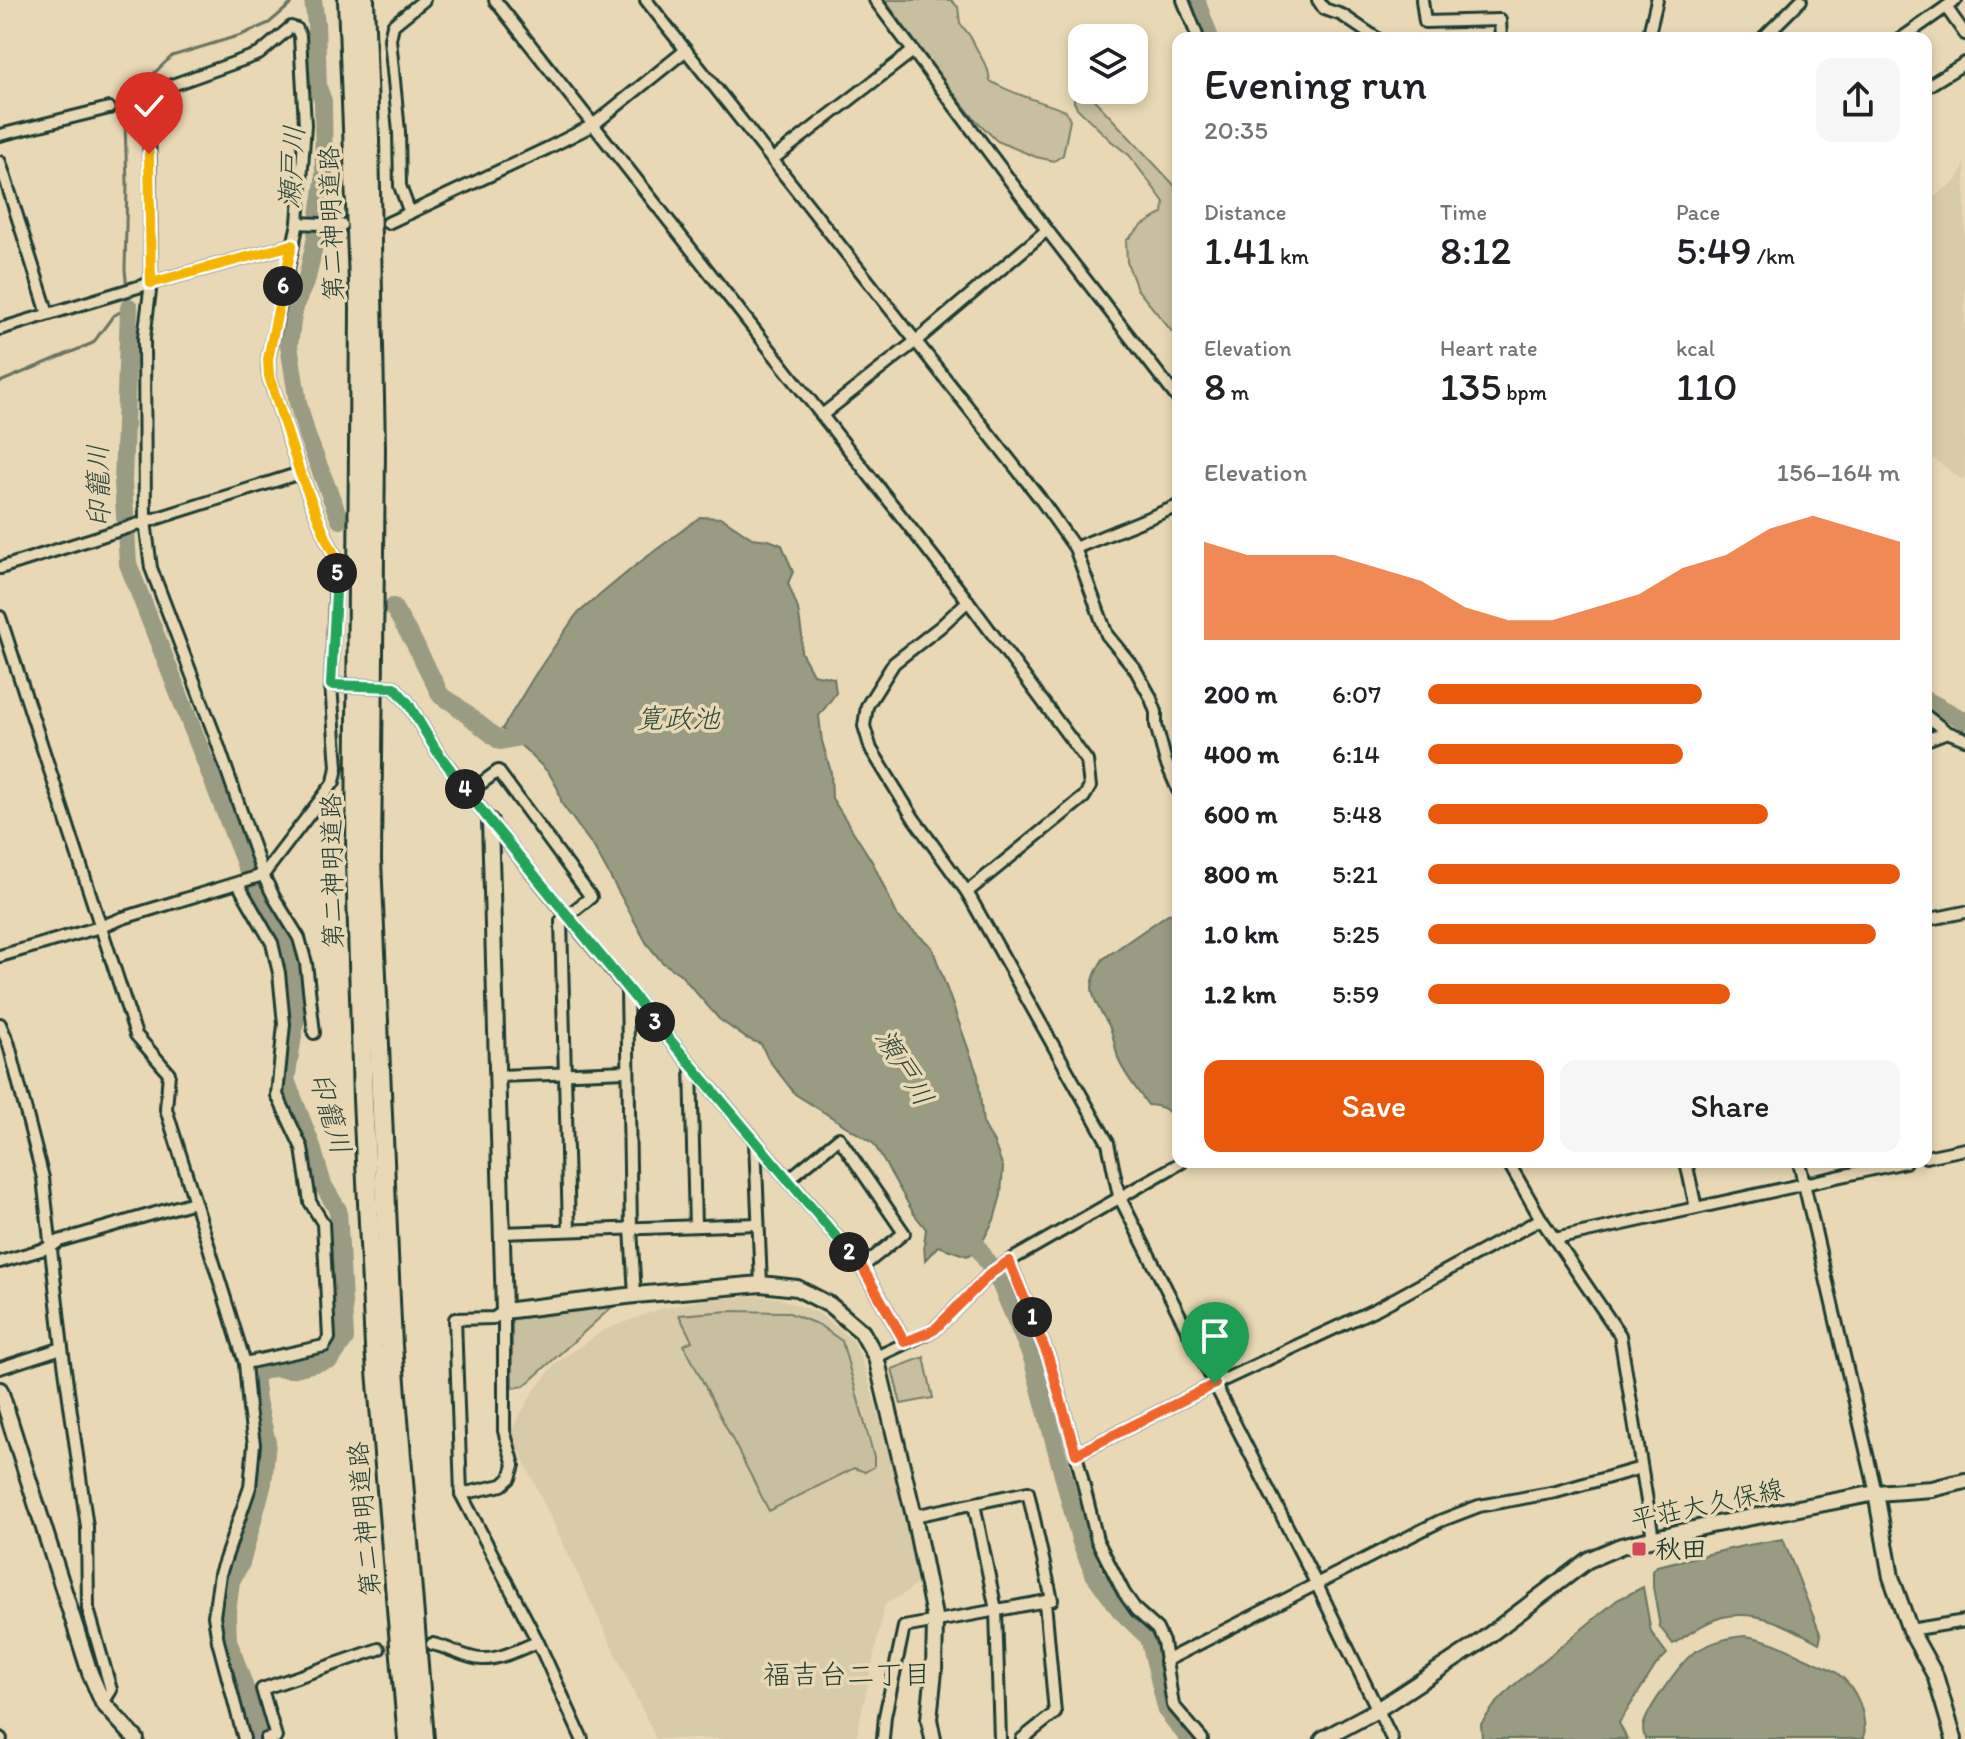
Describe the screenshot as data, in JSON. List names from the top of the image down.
{
  "streets": {
    "highway": ["第二神明道路"],
    "street": ["平荘大久保線"]
  },
  "districts": ["福吉台二丁目"],
  "water": ["瀬戸川", "印籠川", "寛政池"],
  "places": {
    "transit": ["秋田"]
  },
  "page": {
    "heading": ["Evening run", "20:35"],
    "stats": [
      ["Distance", "1.41 km"],
      ["Time", "8:12"],
      ["Pace", "5:49 /km"],
      ["Elevation", "8 m"],
      ["Heart rate", "135 bpm"],
      ["kcal", "110"]
    ],
    "pins": [
      "6",
      "5",
      "4",
      "3",
      "2",
      "1"
    ],
    "chart": ["Elevation", "156–164 m"],
    "list": [
      {
        "name": "200 m",
        "note": "6:07"
      },
      {
        "name": "400 m",
        "note": "6:14"
      },
      {
        "name": "600 m",
        "note": "5:48"
      },
      {
        "name": "800 m",
        "note": "5:21"
      },
      {
        "name": "1.0 km",
        "note": "5:25"
      },
      {
        "name": "1.2 km",
        "note": "5:59"
      }
    ],
    "buttons": ["Save", "Share"]
  }
}
